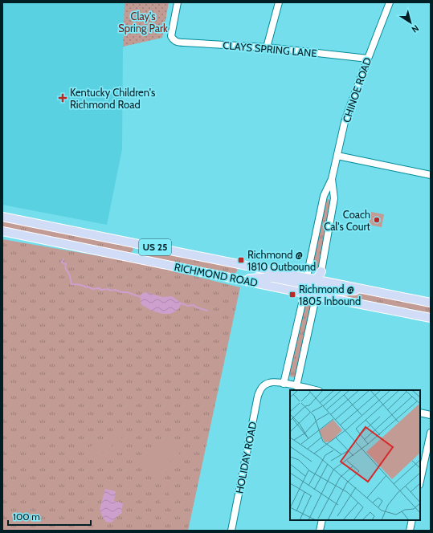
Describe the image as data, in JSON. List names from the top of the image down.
{
  "streets": {
    "main road": ["US 25", "RICHMOND ROAD"],
    "street": ["CLAYS SPRING LANE", "CHINOE ROAD", "HOLIDAY ROAD"]
  },
  "crossings": [
    ["CLAYS SPRING LANE", "CHINOE ROAD"],
    ["CHINOE ROAD", "RICHMOND ROAD"]
  ],
  "parks": ["Clay's Spring Park"],
  "places": {
    "health": ["Kentucky Children's Richmond Road"],
    "other": ["Coach Cal's Court"],
    "transit": ["Richmond @ 1810 Outbound", "Richmond @ 1805 Inbound"]
  },
  "scale_bar": "100 m",
  "north": "bottom right"
}
